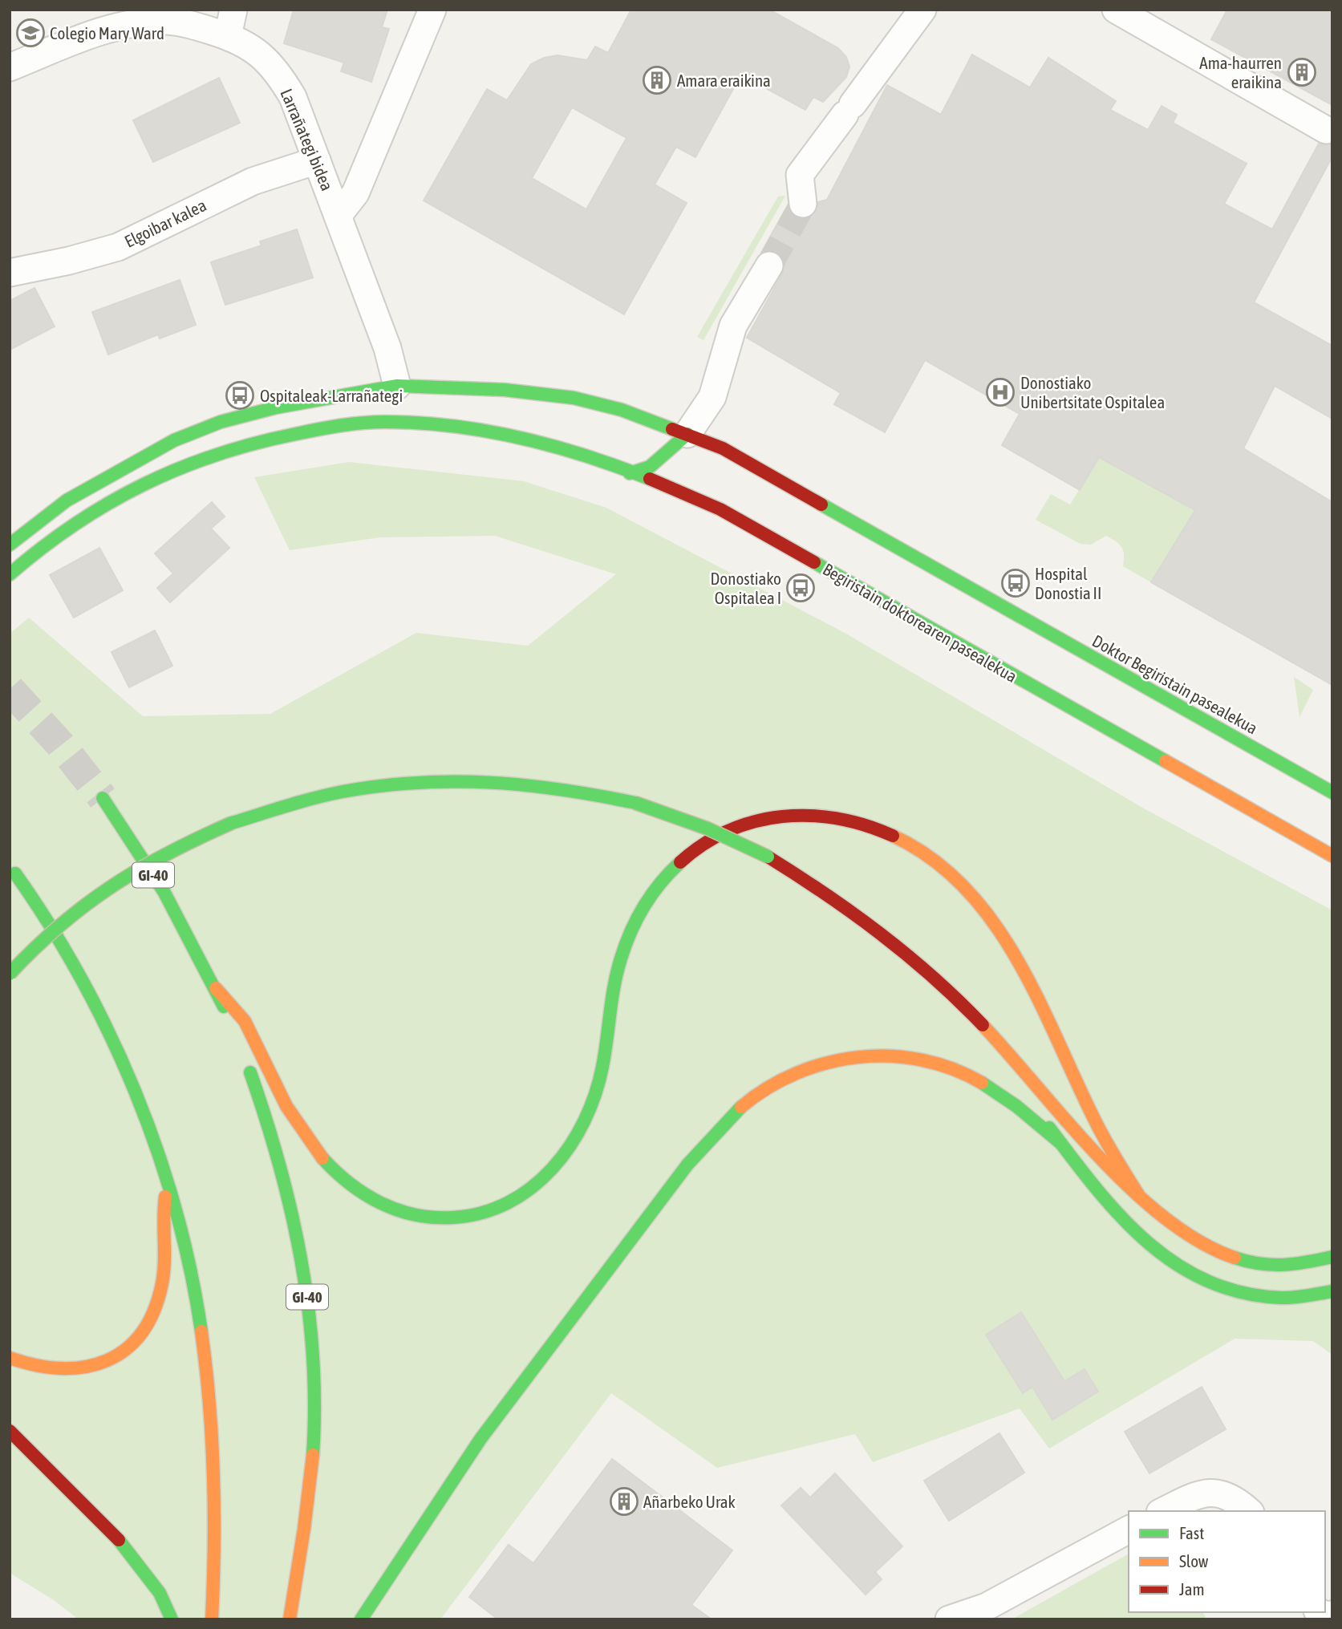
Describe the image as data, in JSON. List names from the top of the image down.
{
  "streets": {
    "main road": ["Begiristain doktorearen pasealekua", "Doktor Begiristain pasealekua", "GI-40"],
    "street": ["Larrañategi bidea", "Elgoibar kalea"]
  },
  "crossings": [
    ["Larrañategi bidea", "Elgoibar kalea"],
    ["Larrañategi bidea", "Begiristain doktorearen pasealekua"],
    ["Begiristain doktorearen pasealekua", "Doktor Begiristain pasealekua"]
  ],
  "places": {
    "school or university": ["Colegio Mary Ward"],
    "building": ["Ama-haurren eraikina", "Amara eraikina", "Añarbeko Urak"],
    "hospital": ["Donostiako Unibertsitate Ospitalea"],
    "bus stop": ["Ospitaleak-Larrañategi", "Hospital Donostia II", "Donostiako Ospitalea I"]
  },
  "legend": ["Fast", "Slow", "Jam"]
}
